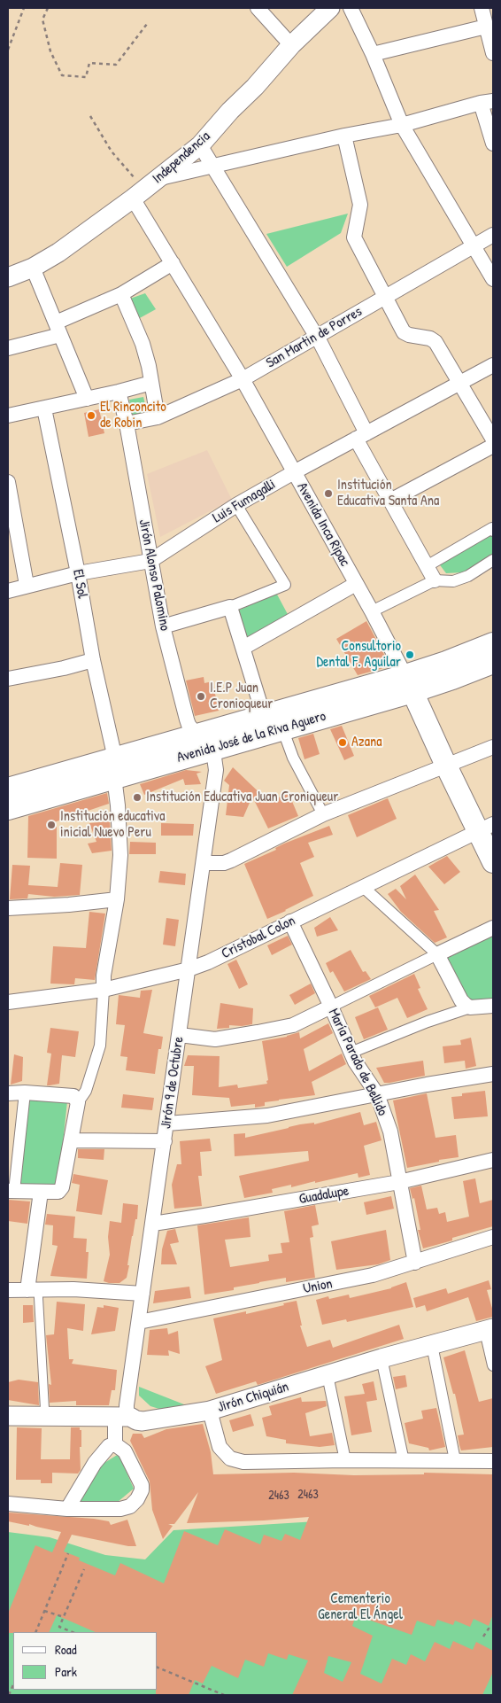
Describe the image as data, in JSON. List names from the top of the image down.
{
  "streets": {
    "main road": ["Avenida Inca Ripac", "Avenida José de la Riva Aguero"],
    "street": [
      "Independencia",
      "San Martin de Porres",
      "Luis Fumagalli",
      "Jirón Alonso Palomino",
      "El Sol",
      "Cristobal Colon",
      "María Parado de Bellido",
      "Jirón 9 de Octubre",
      "Guadalupe",
      "Union",
      "Jirón Chiquián"
    ]
  },
  "crossings": [
    ["Independencia", "Avenida Inca Ripac"],
    ["San Martin de Porres", "Avenida Inca Ripac"],
    ["San Martin de Porres", "Jirón Alonso Palomino"],
    ["Luis Fumagalli", "Avenida Inca Ripac"],
    ["Luis Fumagalli", "Jirón Alonso Palomino"],
    ["Luis Fumagalli", "El Sol"],
    ["Avenida Inca Ripac", "Avenida José de la Riva Aguero"],
    ["Avenida Inca Ripac", "Cristobal Colon"],
    ["Jirón Alonso Palomino", "Avenida José de la Riva Aguero"],
    ["Jirón Alonso Palomino", "Jirón 9 de Octubre"],
    ["El Sol", "Avenida José de la Riva Aguero"],
    ["El Sol", "Cristobal Colon"],
    ["Avenida José de la Riva Aguero", "Jirón 9 de Octubre"],
    ["Cristobal Colon", "María Parado de Bellido"],
    ["Cristobal Colon", "Jirón 9 de Octubre"],
    ["María Parado de Bellido", "Guadalupe"],
    ["María Parado de Bellido", "Union"],
    ["Jirón 9 de Octubre", "Guadalupe"],
    ["Jirón 9 de Octubre", "Union"],
    ["Jirón 9 de Octubre", "Jirón Chiquián"]
  ],
  "parks": ["Cementerio General El Ángel"],
  "places": [
    "El Rinconcito de Robin",
    "Institución Educativa Santa Ana",
    "Consultorio Dental F. Aguilar",
    "I.E.P Juan Cronioqueur",
    "Azana",
    "Institución Educativa Juan Croniqueur",
    "Institución educativa inicial Nuevo Peru"
  ],
  "house_numbers": ["2463", "2463"],
  "legend": ["Road", "Park"]
}
